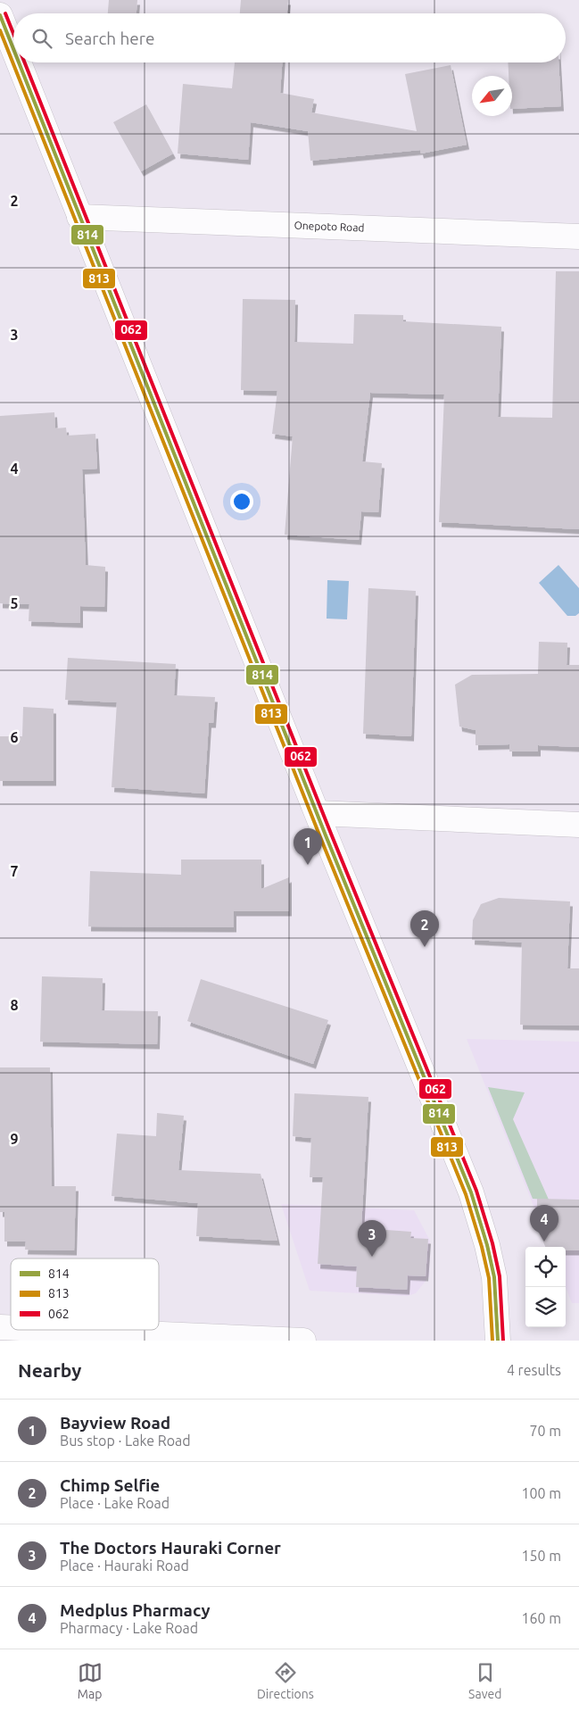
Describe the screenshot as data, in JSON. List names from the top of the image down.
{
  "streets": {
    "main road": ["Onepoto Road"]
  },
  "lines": ["transit line 062", "transit line 814", "transit line 813"],
  "legend": ["814", "813", "062"],
  "north": "bottom left",
  "page": {
    "search": "Search here",
    "pins": [
      "1",
      "2",
      "4",
      "3"
    ],
    "heading": ["Nearby", "4 results"],
    "list": [
      {
        "mark": "1",
        "name": "Bayview Road",
        "note": "Bus stop · Lake Road",
        "value": "70 m"
      },
      {
        "mark": "2",
        "name": "Chimp Selfie",
        "note": "Place · Lake Road",
        "value": "100 m"
      },
      {
        "mark": "3",
        "name": "The Doctors Hauraki Corner",
        "note": "Place · Hauraki Road",
        "value": "150 m"
      },
      {
        "mark": "4",
        "name": "Medplus Pharmacy",
        "note": "Pharmacy · Lake Road",
        "value": "160 m"
      }
    ],
    "nav": ["Map", "Directions", "Saved"]
  },
  "grid": {
    "rows": [
      "2",
      "3",
      "4",
      "5",
      "6",
      "7",
      "8",
      "9"
    ]
  }
}
